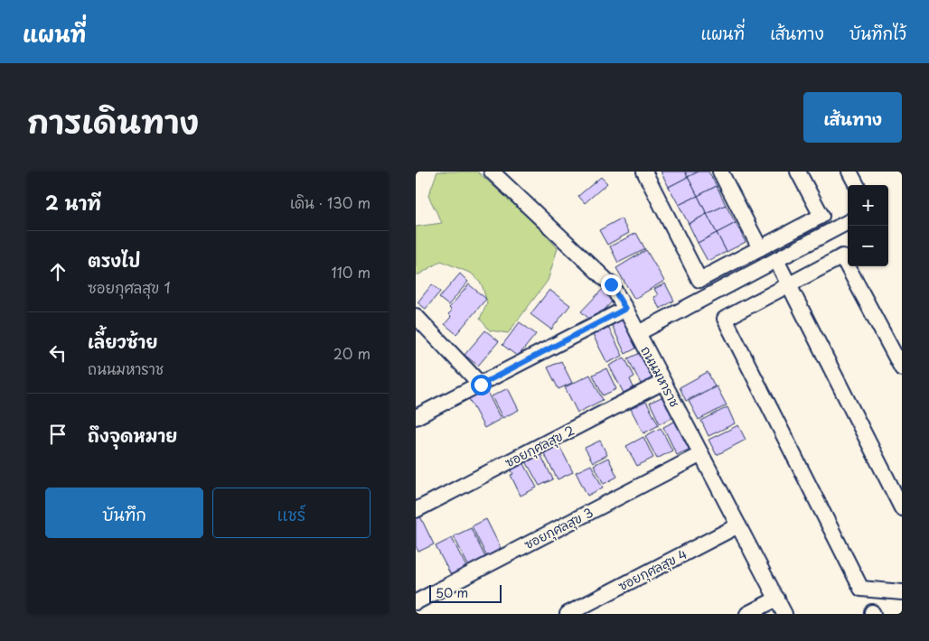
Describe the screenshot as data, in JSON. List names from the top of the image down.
{
  "streets": {
    "street": [
      "ถนนมหาราช",
      "ซอยกุศลสุข 2",
      "ซอยกุศลสุข 3",
      "ซอยกุศลสุข 4"
    ]
  },
  "crossings": [
    ["ถนนมหาราช", "ซอยกุศลสุข 2"],
    ["ถนนมหาราช", "ซอยกุศลสุข 3"],
    ["ถนนมหาราช", "ซอยกุศลสุข 4"]
  ],
  "scale_bar": "50 m",
  "page": {
    "header": "แผนที่",
    "nav": ["แผนที่", "เส้นทาง", "บันทึกไว้"],
    "title": "การเดินทาง",
    "buttons": [
      "เส้นทาง",
      ["บันทึก", "แชร์"]
    ],
    "heading": ["2 นาที", "เดิน · 130 m"],
    "map_buttons": ["+", "−"],
    "list": [
      ["ตรงไป", "ซอยกุศลสุข 1", "110 m"],
      ["เลี้ยวซ้าย", "ถนนมหาราช", "20 m"],
      "ถึงจุดหมาย"
    ],
    "scale": "50 m"
  }
}
